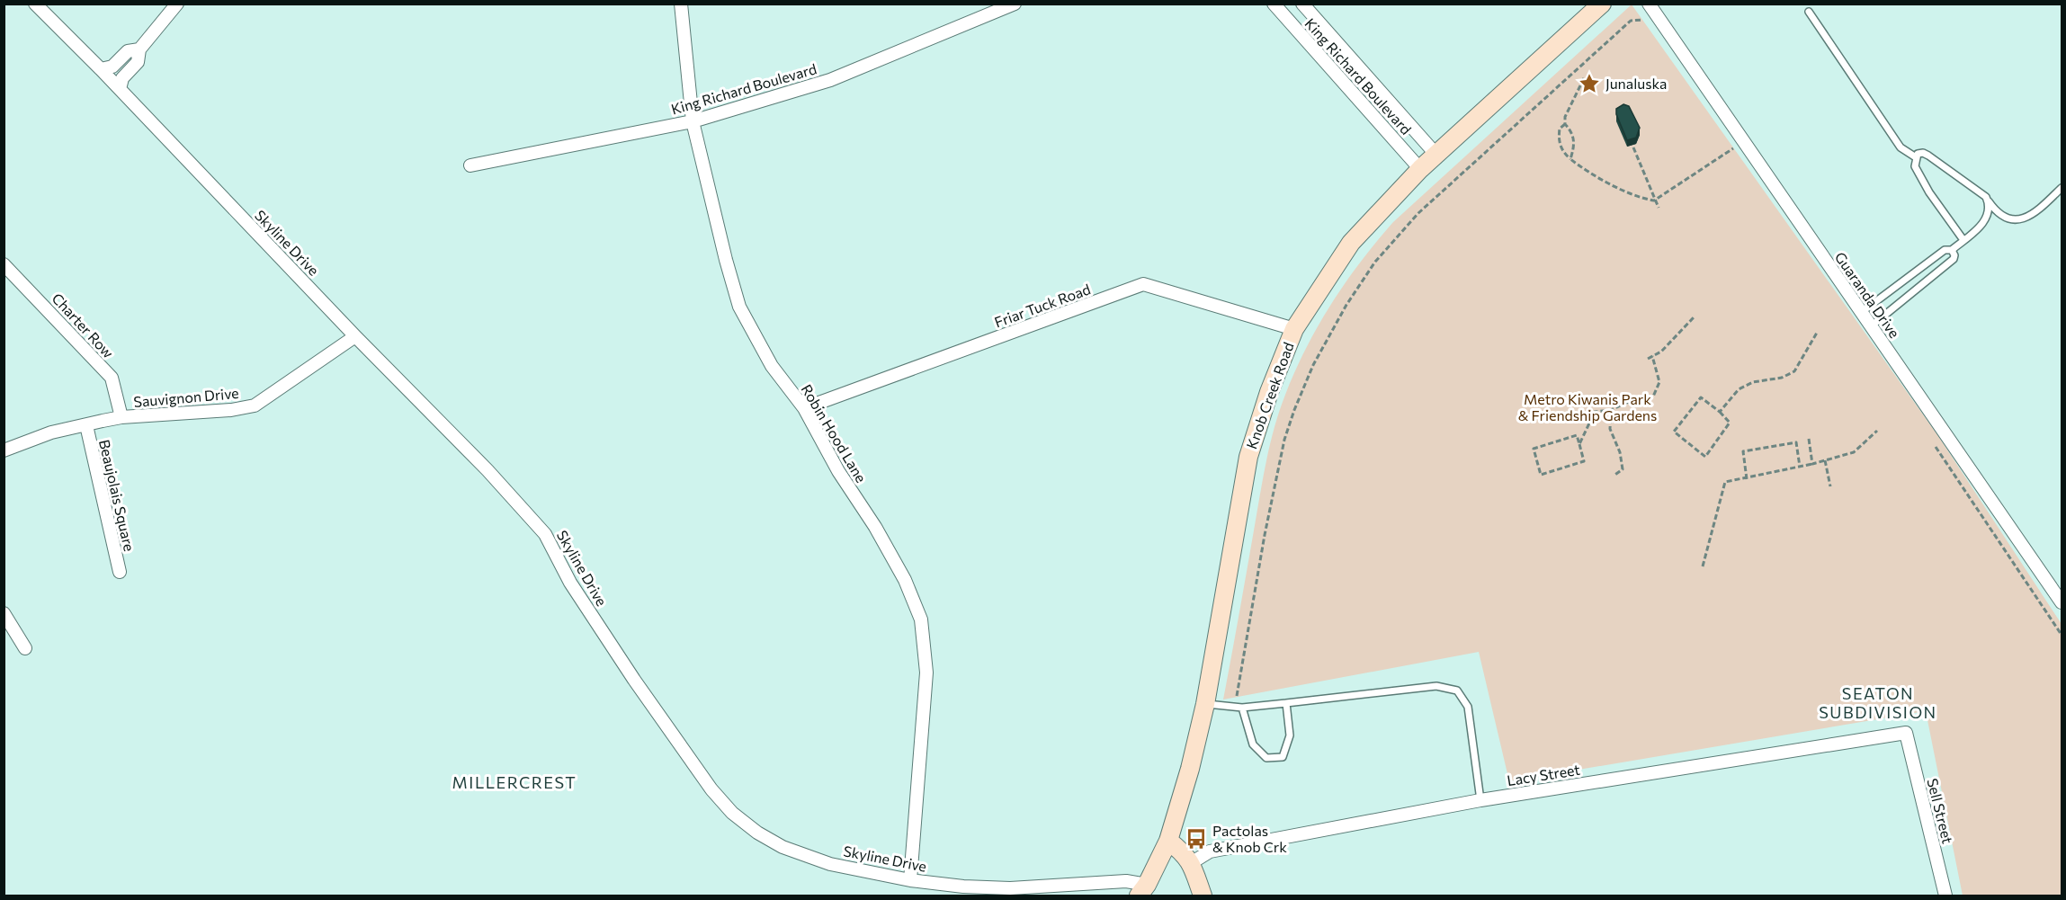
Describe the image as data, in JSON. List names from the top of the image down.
{
  "streets": {
    "main road": ["Knob Creek Road"],
    "street": [
      "King Richard Boulevard",
      "Skyline Drive",
      "Guaranda Drive",
      "Friar Tuck Road",
      "Charter Row",
      "Sauvignon Drive",
      "Robin Hood Lane",
      "Beaujolais Square",
      "Lacy Street",
      "Sell Street"
    ]
  },
  "crossings": [
    ["King Richard Boulevard", "Knob Creek Road"],
    ["King Richard Boulevard", "Robin Hood Lane"],
    ["Skyline Drive", "Knob Creek Road"],
    ["Skyline Drive", "Sauvignon Drive"],
    ["Skyline Drive", "Robin Hood Lane"],
    ["Friar Tuck Road", "Knob Creek Road"],
    ["Friar Tuck Road", "Robin Hood Lane"],
    ["Charter Row", "Sauvignon Drive"],
    ["Sauvignon Drive", "Beaujolais Square"],
    ["Lacy Street", "Sell Street"]
  ],
  "districts": ["SEATON SUBDIVISION", "MILLERCREST"],
  "parks": ["Metro Kiwanis Park & Friendship Gardens"],
  "places": {
    "place": ["Junaluska"],
    "bus stop": ["Pactolas & Knob Crk"]
  }
}
